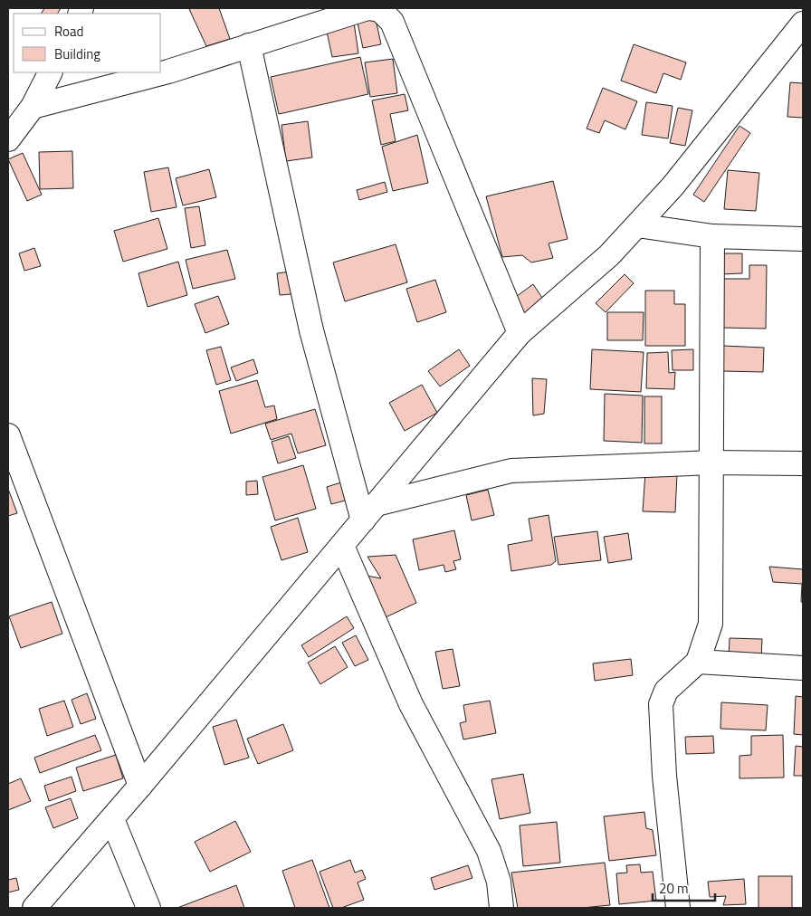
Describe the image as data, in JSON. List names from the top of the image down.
{
  "legend": ["Road", "Building"],
  "scale_bar": "20 m"
}
